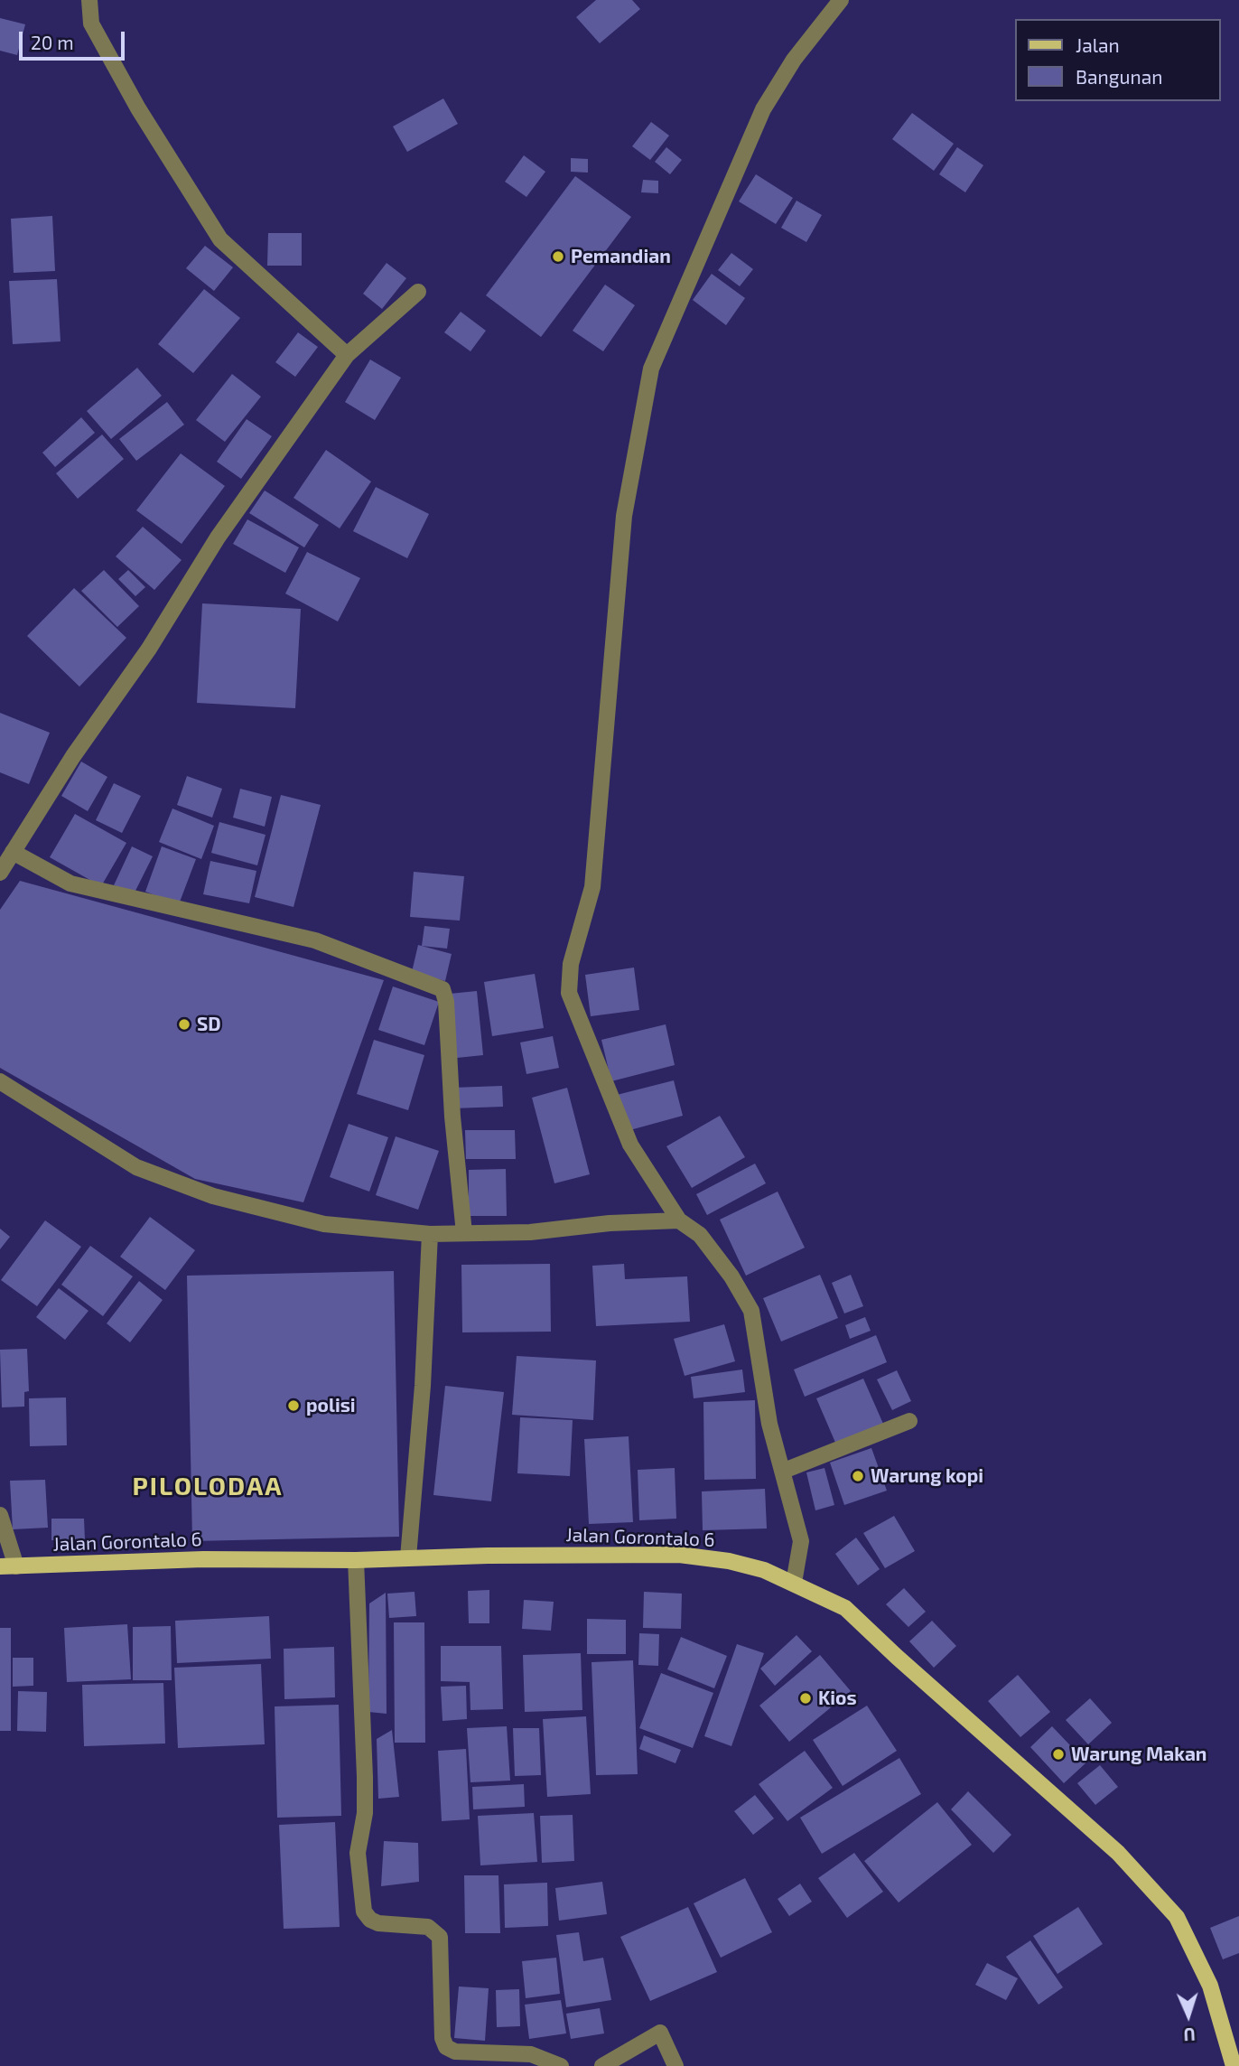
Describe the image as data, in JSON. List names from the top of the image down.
{
  "streets": {
    "main road": ["Jalan Gorontalo 6"]
  },
  "districts": ["PILOLODAA"],
  "places": [
    "Pemandian",
    "SD",
    "polisi",
    "Warung kopi",
    "Kios",
    "Warung Makan"
  ],
  "legend": ["Jalan", "Bangunan"],
  "scale_bar": "20 m",
  "north": "bottom"
}
